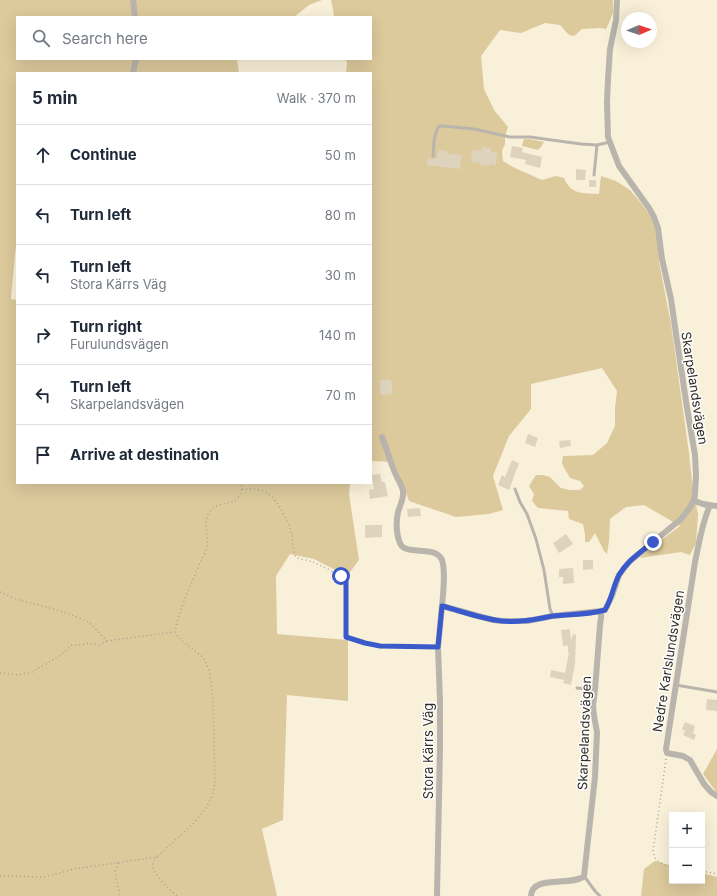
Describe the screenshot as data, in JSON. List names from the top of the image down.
{
  "streets": {
    "street": ["Skarpelandsvägen", "Nedre Karlslundsvägen", "Stora Kärrs Väg"]
  },
  "north": "right",
  "page": {
    "search": "Search here",
    "heading": ["5 min", "Walk · 370 m"],
    "list": [
      ["Continue", "50 m"],
      ["Turn left", "80 m"],
      ["Turn left", "Stora Kärrs Väg", "30 m"],
      ["Turn right", "Furulundsvägen", "140 m"],
      ["Turn left", "Skarpelandsvägen", "70 m"],
      "Arrive at destination"
    ],
    "map_buttons": ["+", "−"]
  }
}
